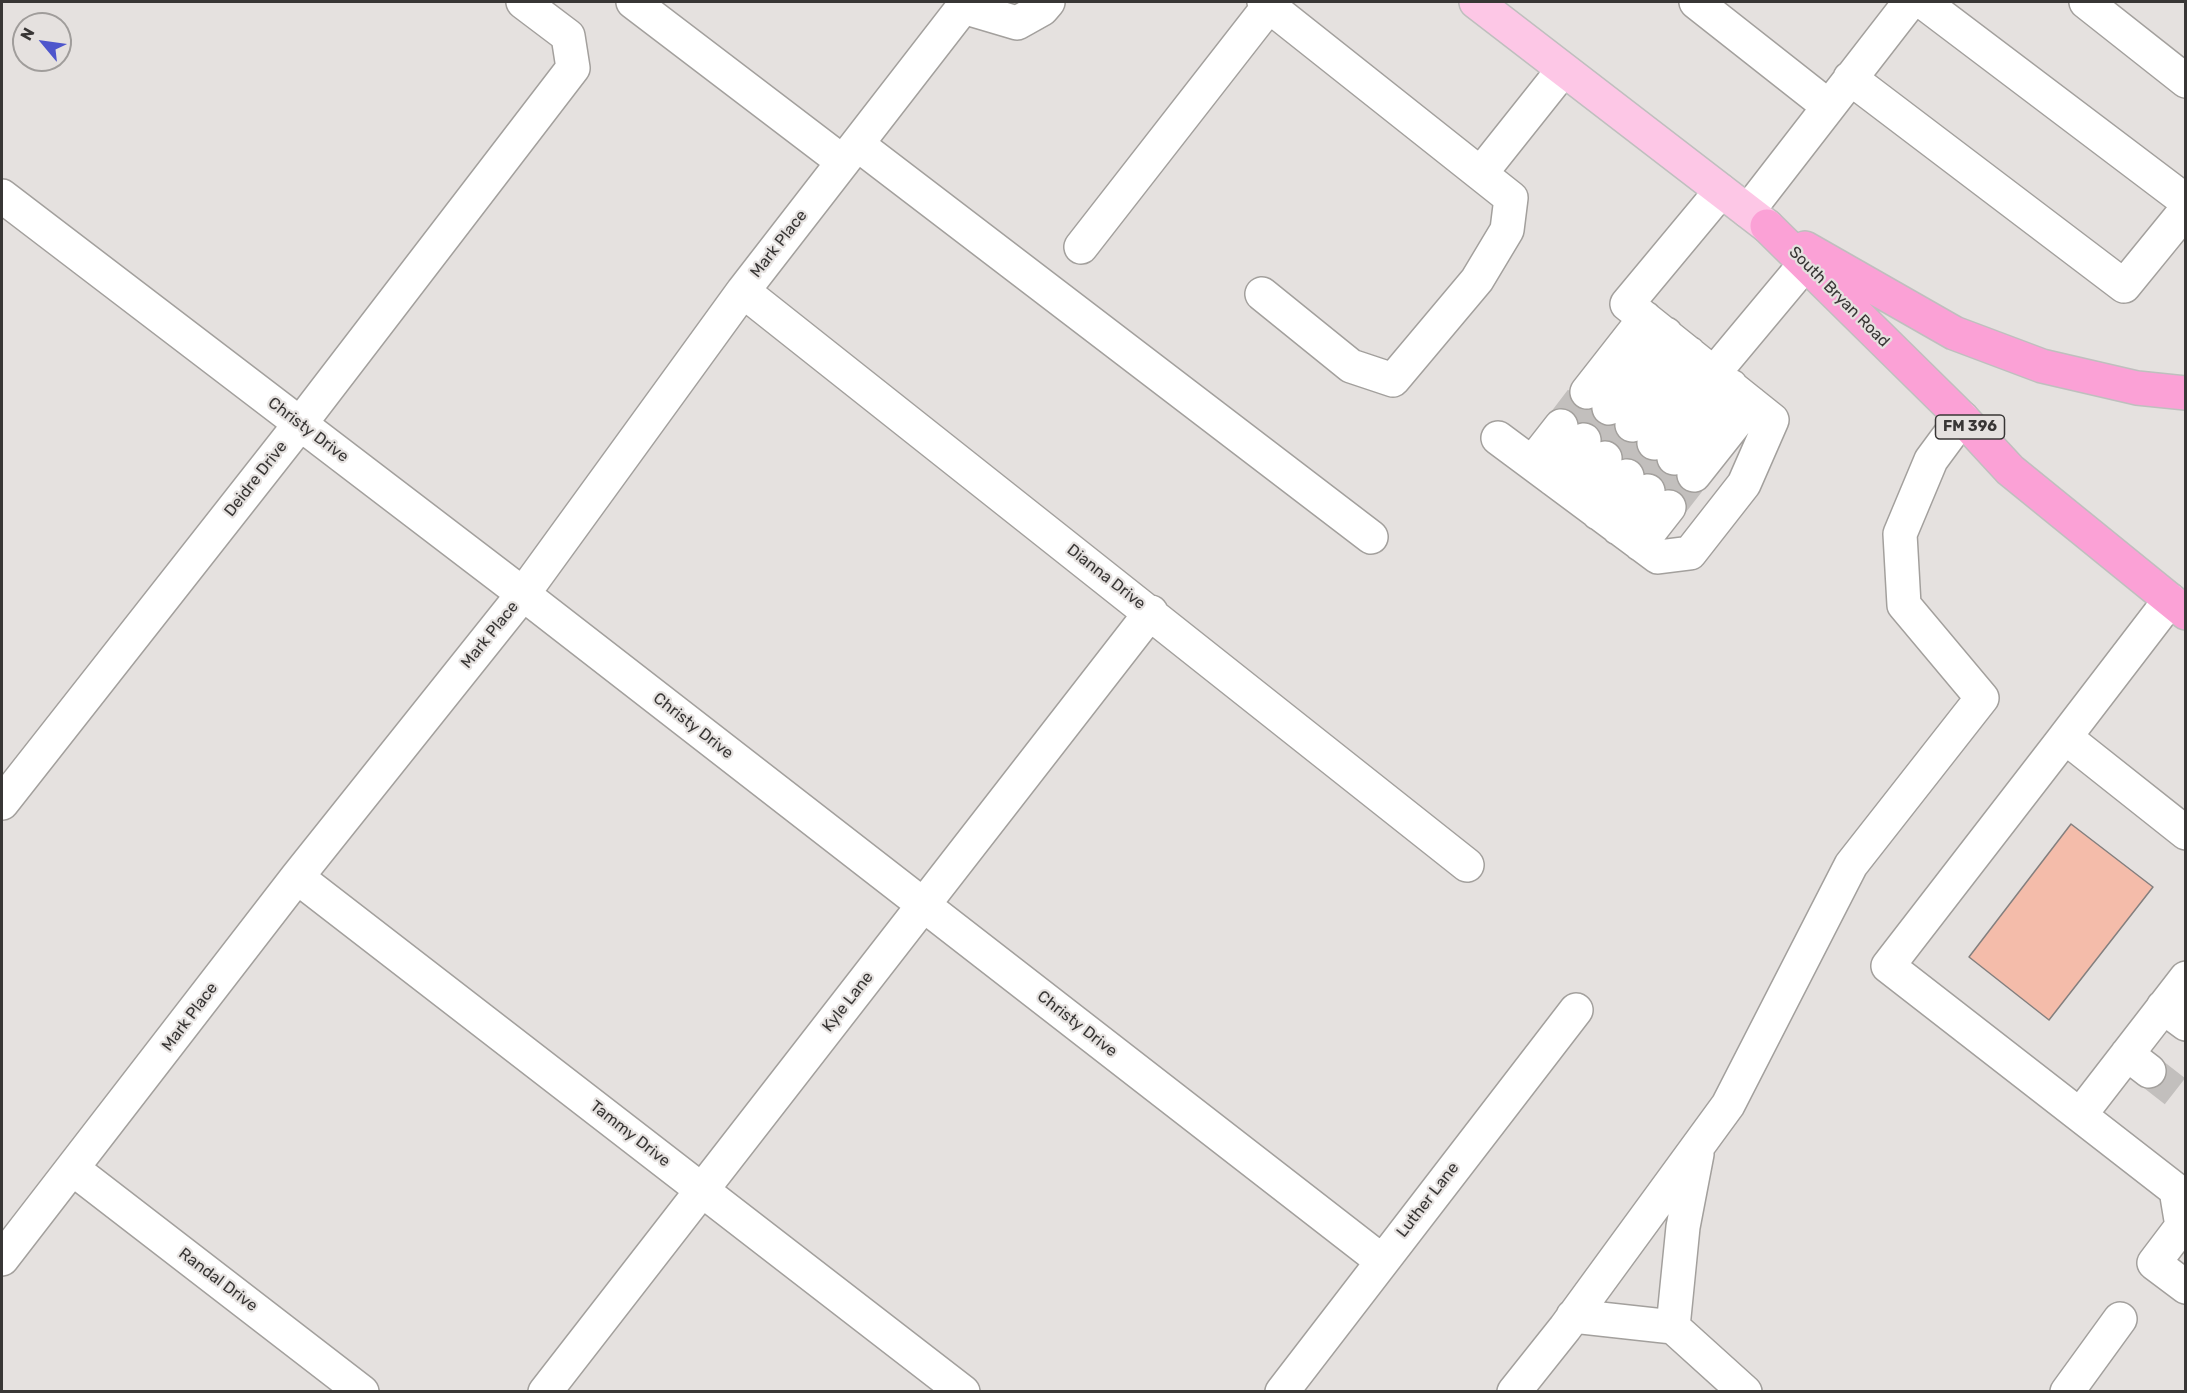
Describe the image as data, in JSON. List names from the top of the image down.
{
  "streets": {
    "highway": ["South Bryan Road", "FM 396"],
    "street": [
      "Mark Place",
      "Christy Drive",
      "Deidre Drive",
      "Dianna Drive",
      "Kyle Lane",
      "Tammy Drive",
      "Luther Lane",
      "Randal Drive"
    ]
  },
  "crossings": [
    ["Mark Place", "Christy Drive"],
    ["Mark Place", "Dianna Drive"],
    ["Mark Place", "Tammy Drive"],
    ["Mark Place", "Randal Drive"],
    ["South Bryan Road", "FM 396"],
    ["Christy Drive", "Deidre Drive"],
    ["Christy Drive", "Kyle Lane"],
    ["Christy Drive", "Luther Lane"],
    ["Dianna Drive", "Kyle Lane"],
    ["Kyle Lane", "Tammy Drive"]
  ],
  "north": "top left"
}
